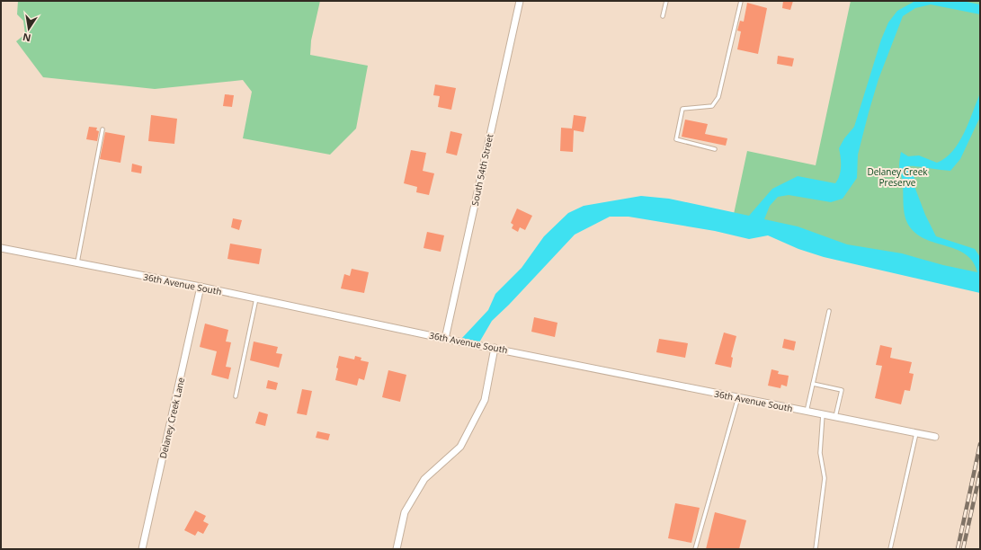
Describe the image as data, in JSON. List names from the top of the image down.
{
  "streets": {
    "street": ["South 54th Street", "36th Avenue South", "Delaney Creek Lane"]
  },
  "crossings": [
    ["South 54th Street", "36th Avenue South"],
    ["36th Avenue South", "Delaney Creek Lane"]
  ],
  "parks": ["Delaney Creek Preserve"],
  "north": "bottom"
}
